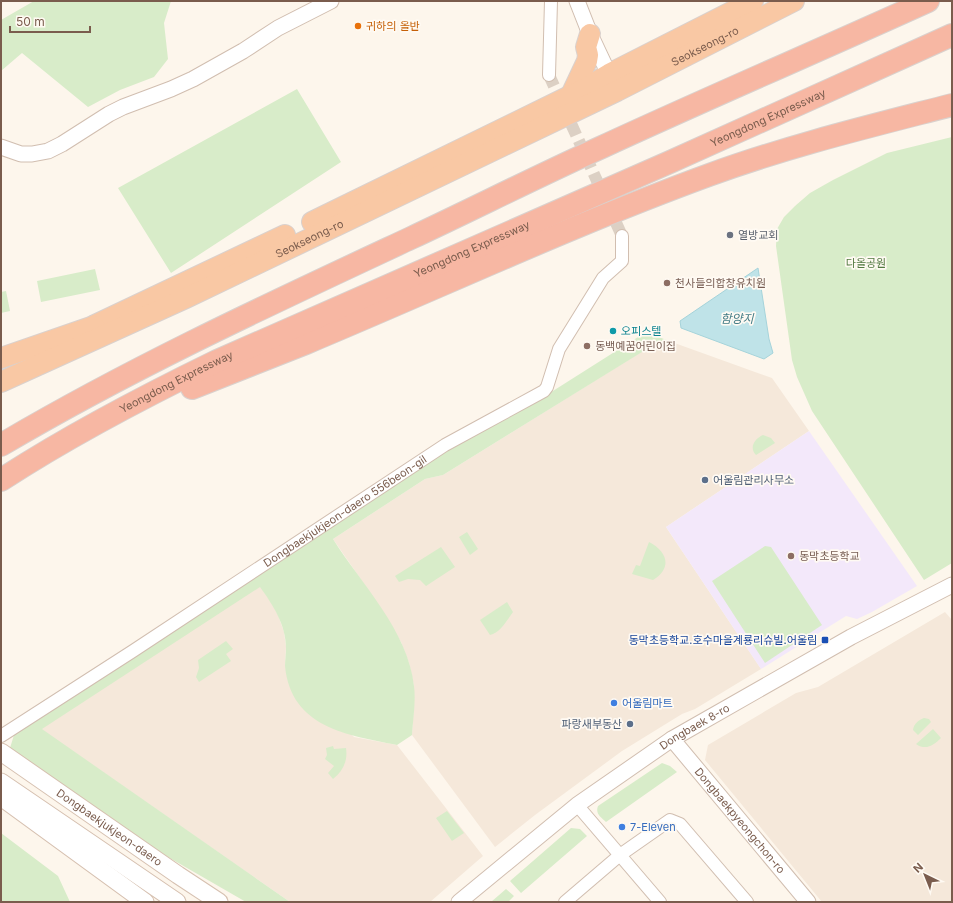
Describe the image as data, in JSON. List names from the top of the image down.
{
  "streets": {
    "highway": ["Seokseong-ro", "Yeongdong Expressway"],
    "main road": ["Dongbaekjukjeon-daero"],
    "street": ["Dongbaekjukjeon-daero 556beon-gil", "Dongbaek 8-ro", "Dongbaekpyeongchon-ro"]
  },
  "crossings": [
    ["Dongbaek 8-ro", "Dongbaekpyeongchon-ro"]
  ],
  "water": ["함양지"],
  "parks": ["다올공원"],
  "places": {
    "other": [
      "귀하의 올반",
      "열방교회",
      "천사들의합창유치원",
      "오피스텔",
      "동백예꿈어린이집",
      "어울림관리사무소",
      "동막초등학교",
      "어울림마트",
      "파랑새부동산",
      "7-Eleven"
    ],
    "transit": ["동막초등학교.호수마을계룡리슈빌.어울림"]
  },
  "scale_bar": "50 m",
  "north": "top left"
}
